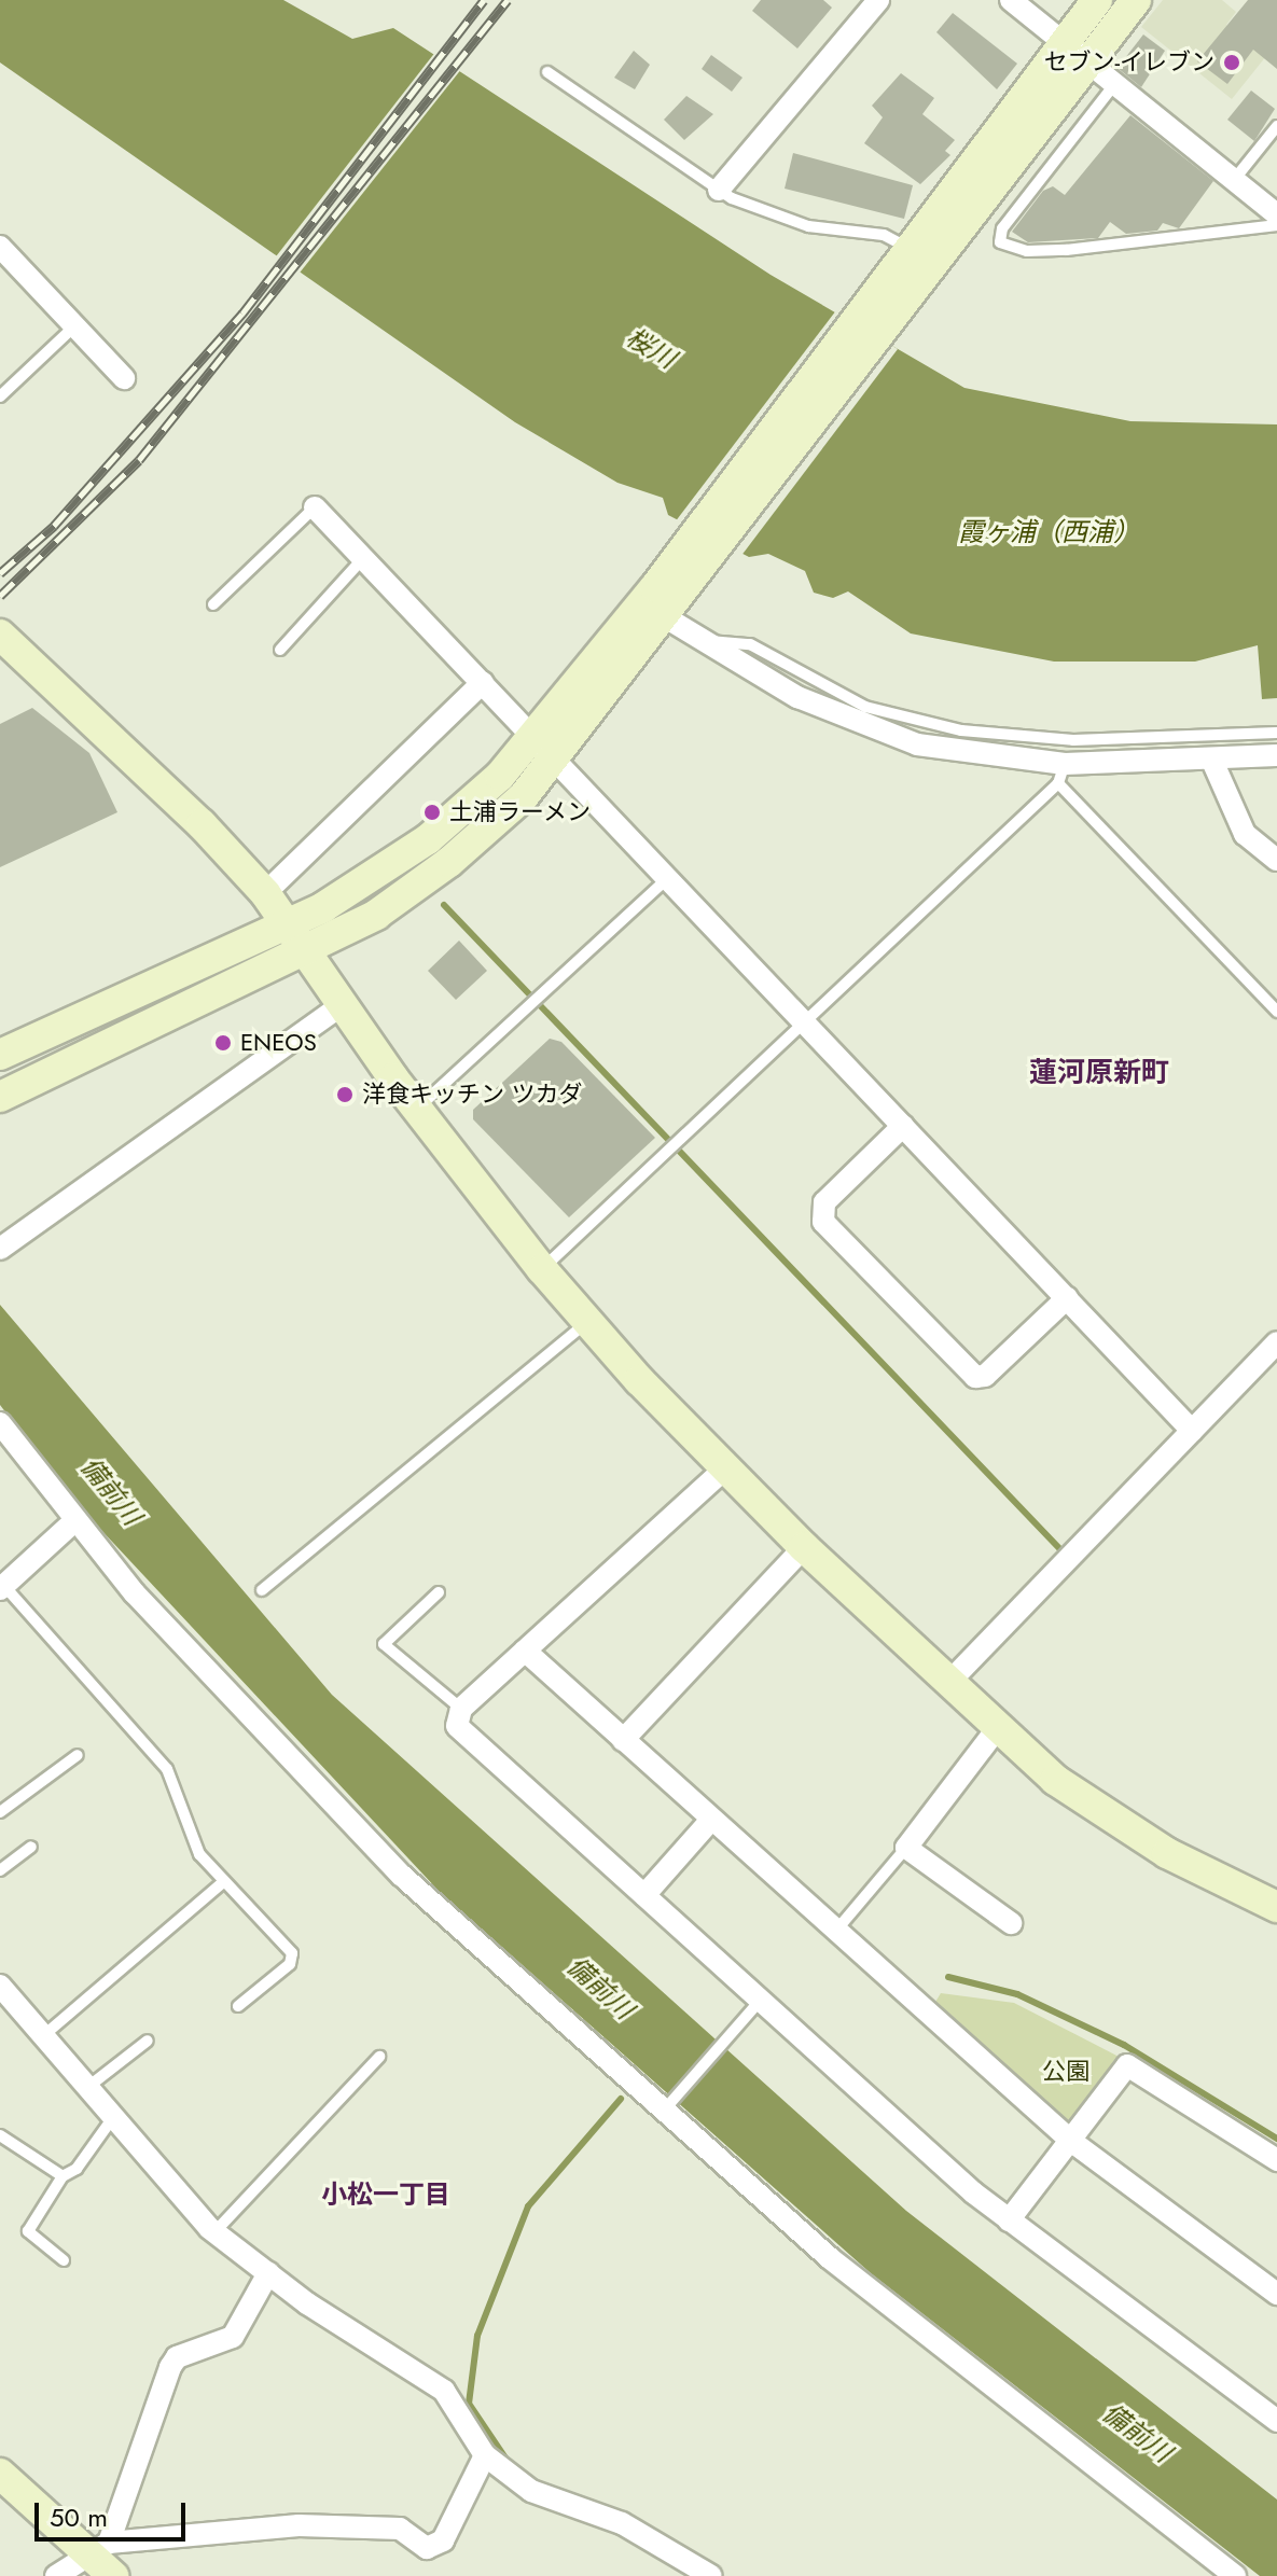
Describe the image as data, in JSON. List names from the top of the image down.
{
  "districts": ["蓮河原新町", "小松一丁目"],
  "water": ["桜川", "霞ヶ浦（西浦）", "備前川"],
  "parks": ["公園"],
  "places": [
    "セブン-イレブン",
    "土浦ラーメン",
    "ENEOS",
    "洋食キッチン ツカダ"
  ],
  "scale_bar": "50 m"
}
